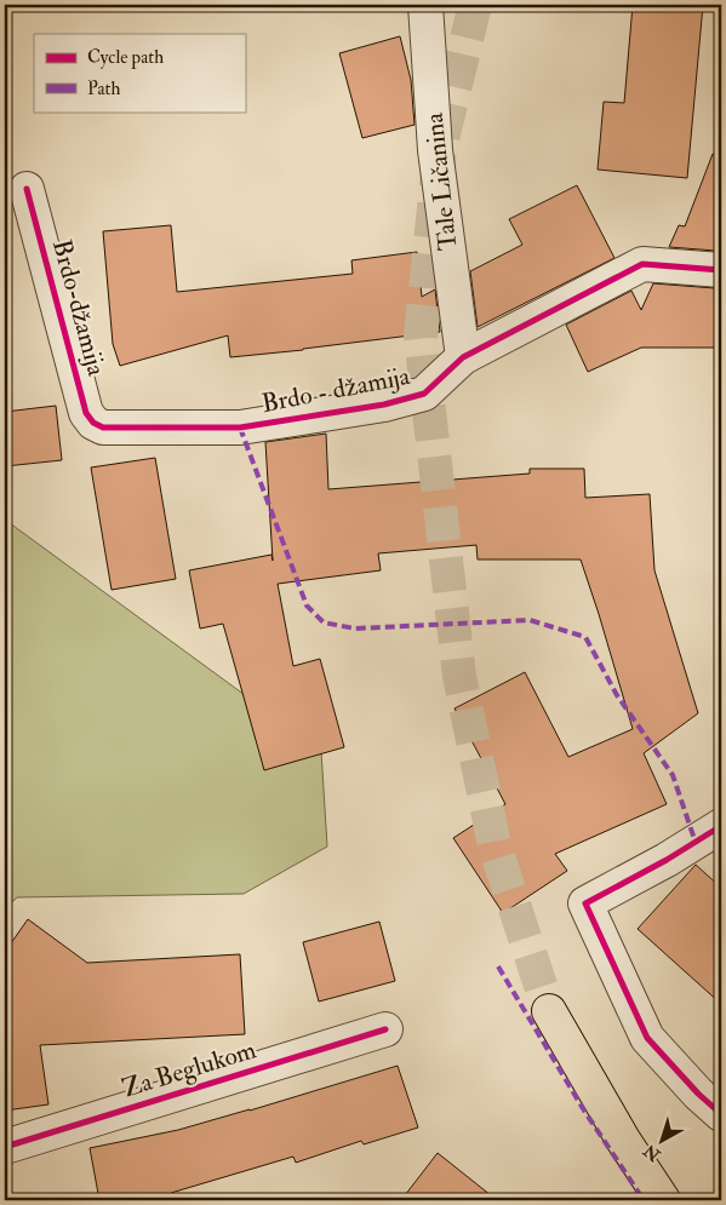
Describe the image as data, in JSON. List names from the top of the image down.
{
  "streets": {
    "street": [
      "Tale Ličanina",
      "Brdo-džamija",
      "Brdo - džamija",
      "Za Beglukom"
    ]
  },
  "crossings": [
    ["Tale Ličanina", "Brdo - džamija"],
    ["Brdo-džamija", "Brdo - džamija"]
  ],
  "legend": ["Cycle path", "Path"],
  "north": "bottom left"
}
